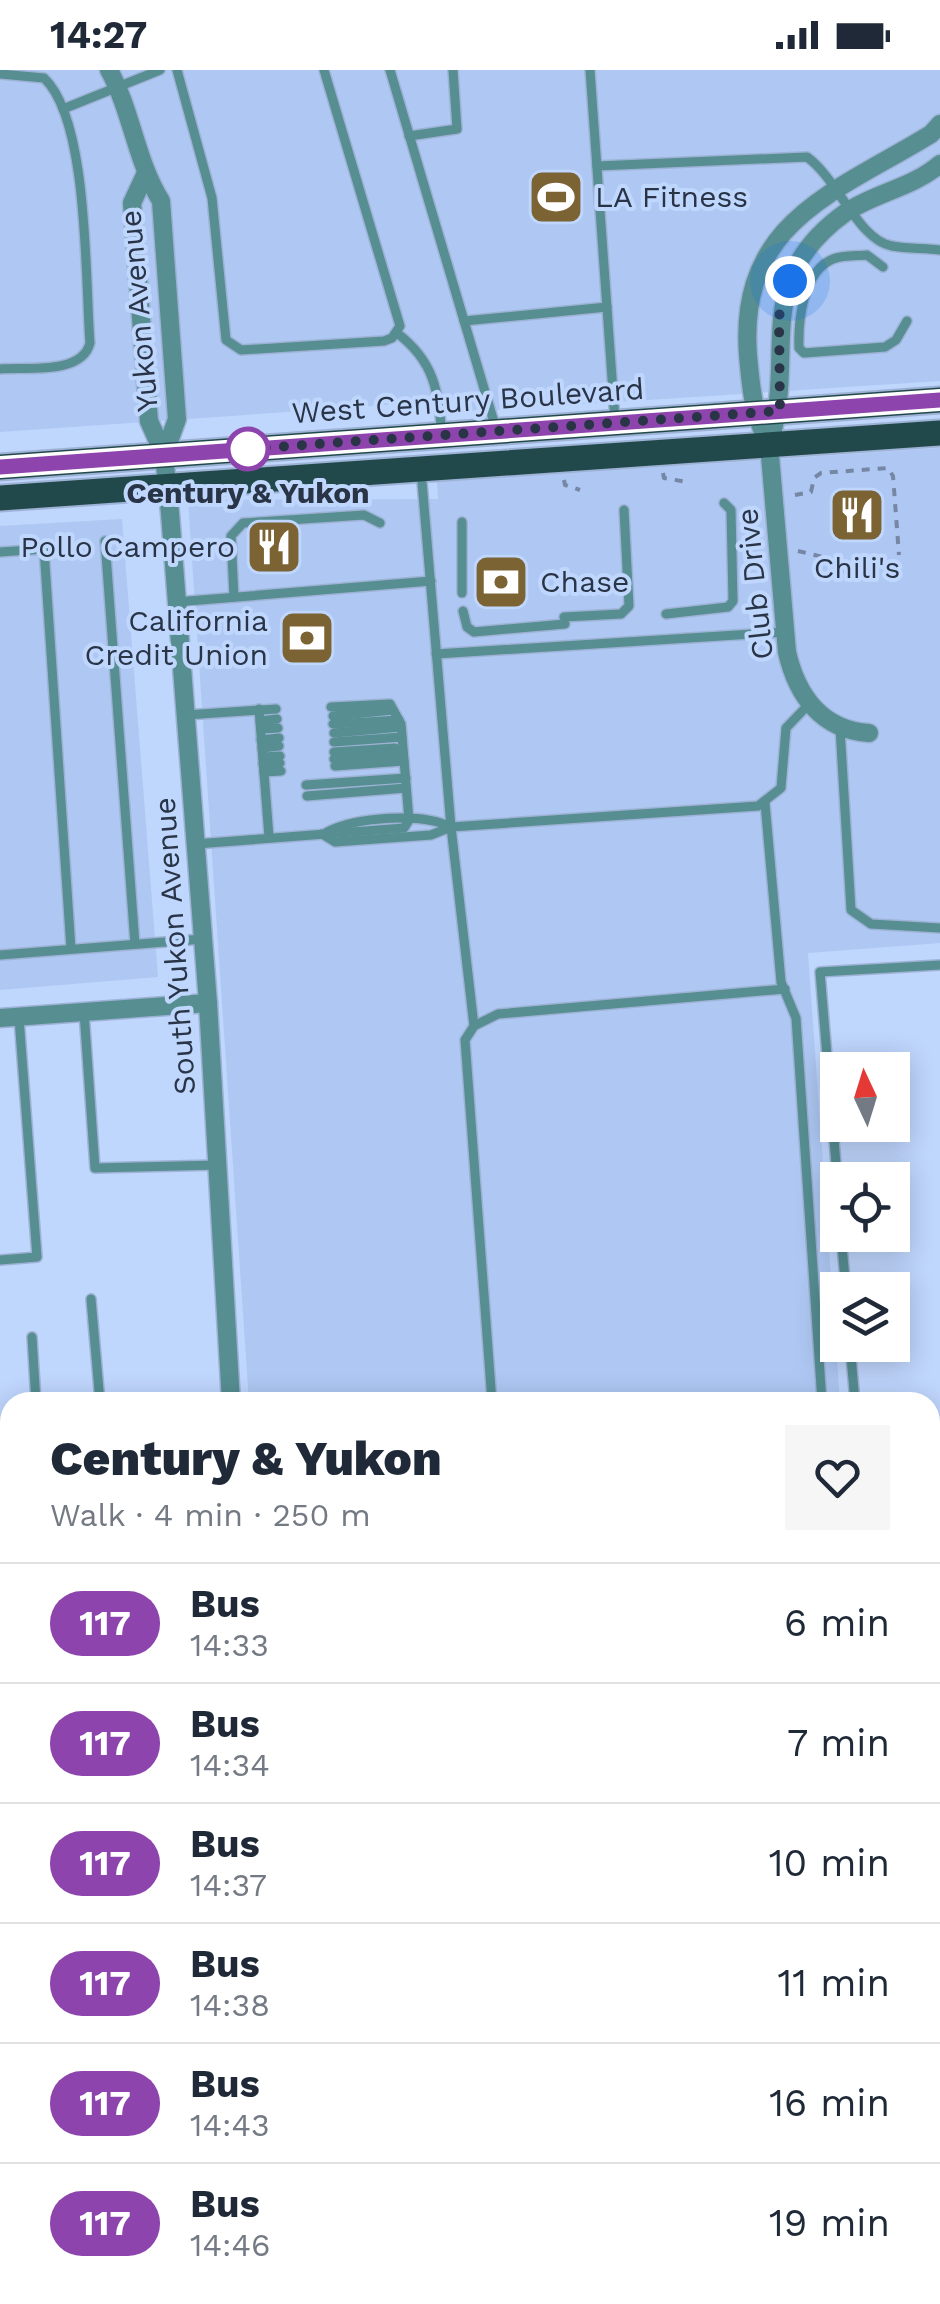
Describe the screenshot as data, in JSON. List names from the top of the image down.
{
  "streets": {
    "main road": ["West Century Boulevard"],
    "street": ["Yukon Avenue", "Club Drive", "South Yukon Avenue"]
  },
  "crossings": [
    ["Yukon Avenue", "West Century Boulevard"],
    ["Yukon Avenue", "South Yukon Avenue"],
    ["West Century Boulevard", "Club Drive"],
    ["West Century Boulevard", "South Yukon Avenue"]
  ],
  "places": {
    "sports": ["LA Fitness"],
    "other": ["Century & Yukon"],
    "restaurant": ["Chili's", "Pollo Campero"],
    "bank": ["Chase", "California Credit Union"]
  },
  "lines": ["bus line 117"],
  "north": "top",
  "page": {
    "status": "14:27",
    "heading": ["Century & Yukon", "Walk · 4 min · 250 m"],
    "list": [
      {
        "mark": "117",
        "name": "Bus",
        "note": "14:33",
        "value": "6 min"
      },
      {
        "mark": "117",
        "name": "Bus",
        "note": "14:34",
        "value": "7 min"
      },
      {
        "mark": "117",
        "name": "Bus",
        "note": "14:37",
        "value": "10 min"
      },
      {
        "mark": "117",
        "name": "Bus",
        "note": "14:38",
        "value": "11 min"
      },
      {
        "mark": "117",
        "name": "Bus",
        "note": "14:43",
        "value": "16 min"
      },
      {
        "mark": "117",
        "name": "Bus",
        "note": "14:46",
        "value": "19 min"
      }
    ]
  }
}
